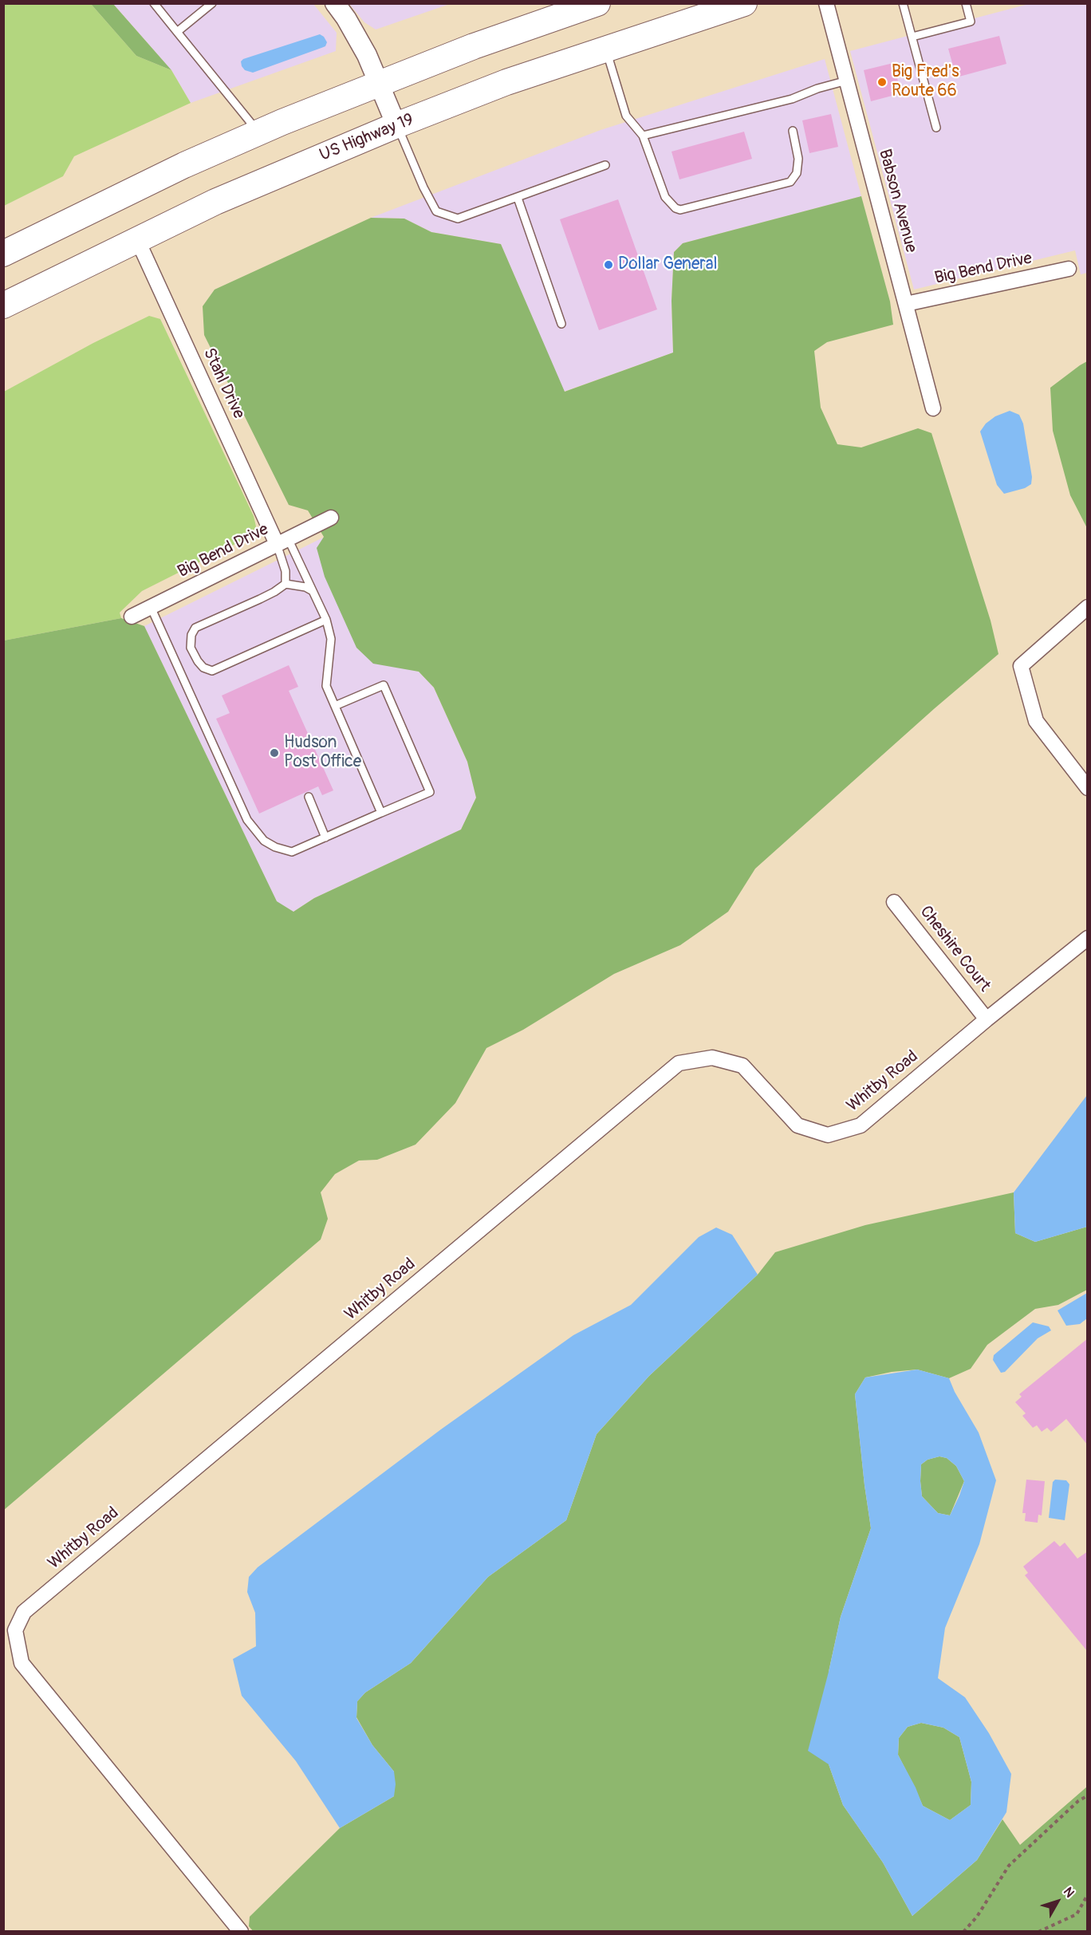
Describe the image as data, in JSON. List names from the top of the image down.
{
  "streets": {
    "highway": ["US Highway 19"],
    "street": [
      "Babson Avenue",
      "Big Bend Drive",
      "Stahl Drive",
      "Cheshire Court",
      "Whitby Road"
    ]
  },
  "crossings": [
    ["US Highway 19", "Stahl Drive"],
    ["Babson Avenue", "Big Bend Drive"],
    ["Big Bend Drive", "Stahl Drive"],
    ["Cheshire Court", "Whitby Road"]
  ],
  "places": ["Big Fred's Route 66", "Dollar General", "Hudson Post Office"],
  "north": "top right"
}
